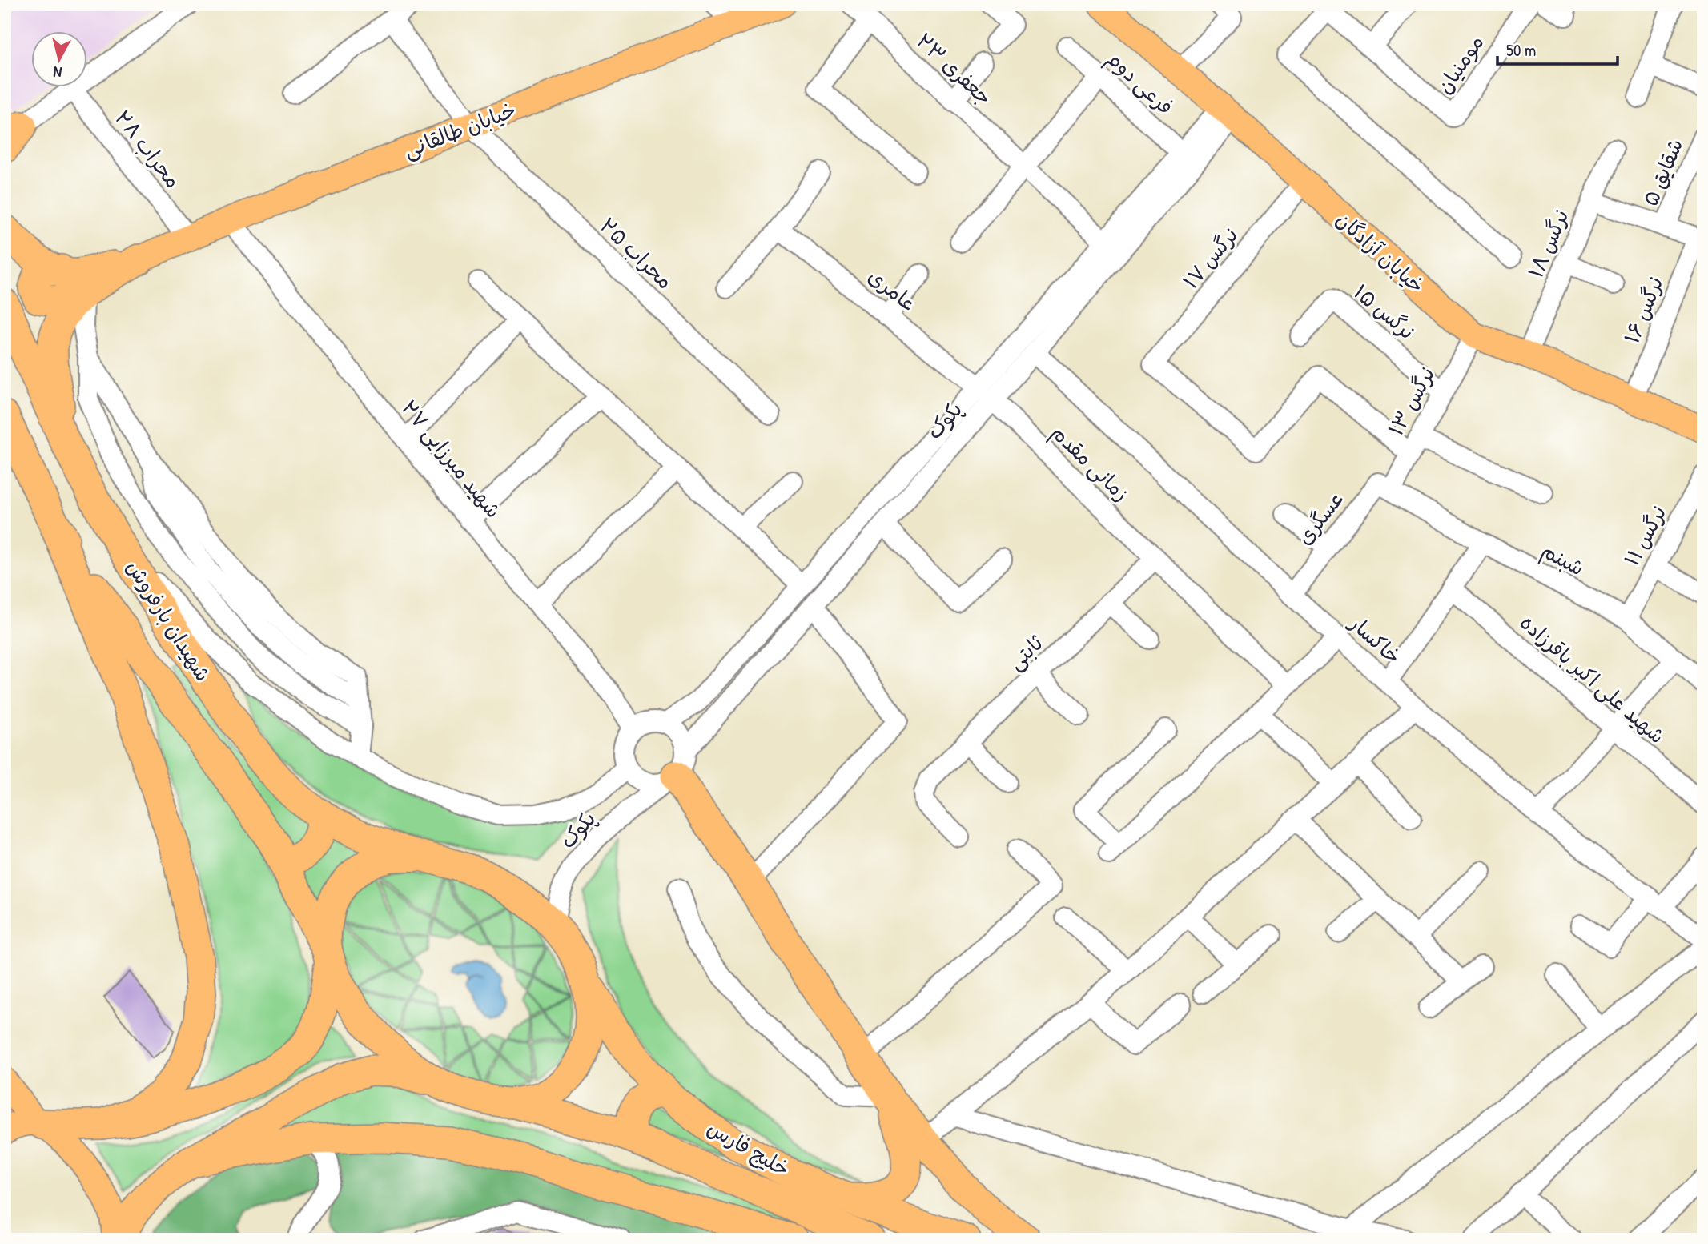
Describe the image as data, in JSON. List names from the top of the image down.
{
  "streets": {
    "highway": ["شهیدان بارفروش", "خلیج فارس"],
    "main road": ["خیابان طالقانی", "خیابان آزادگان"],
    "street": [
      "مومنیان",
      "جعفری ۲۳",
      "فرعی دوم",
      "محراب ۲۸",
      "شقایق ۵",
      "نرگس ۱۸",
      "محراب ۲۵",
      "نرگس ۱۷",
      "عامری",
      "نرگس ۱۶",
      "نرگس ۱۵",
      "نرگس ۱۳",
      "پکوک",
      "شهید میرزایی ۲۷",
      "زمانی مقدم",
      "عسگری",
      "نرگس ۱۱",
      "شبنم",
      "خاکسار",
      "ثابتی",
      "شهید علی اکبر باقرزاده"
    ]
  },
  "crossings": [
    ["جعفری ۲۳", "پکوک"],
    ["فرعی دوم", "پکوک"],
    ["خیابان طالقانی", "محراب ۲۸"],
    ["خیابان طالقانی", "محراب ۲۵"],
    ["خیابان طالقانی", "شهید میرزایی ۲۷"],
    ["شقایق ۵", "نرگس ۱۶"],
    ["نرگس ۱۸", "خیابان آزادگان"],
    ["خیابان آزادگان", "نرگس ۱۷"],
    ["خیابان آزادگان", "نرگس ۱۶"],
    ["خیابان آزادگان", "نرگس ۱۳"],
    ["خیابان آزادگان", "پکوک"],
    ["نرگس ۱۷", "نرگس ۱۳"],
    ["عامری", "پکوک"],
    ["عامری", "زمانی مقدم"],
    ["نرگس ۱۵", "نرگس ۱۳"],
    ["نرگس ۱۳", "عسگری"],
    ["نرگس ۱۳", "شبنم"],
    ["پکوک", "شهید میرزایی ۲۷"],
    ["پکوک", "زمانی مقدم"],
    ["پکوک", "شهیدان بارفروش"],
    ["پکوک", "خاکسار"],
    ["زمانی مقدم", "ثابتی"],
    ["عسگری", "شبنم"],
    ["عسگری", "خاکسار"],
    ["نرگس ۱۱", "شبنم"],
    ["شهیدان بارفروش", "خلیج فارس"]
  ],
  "scale_bar": "50 m",
  "north": "bottom"
}
